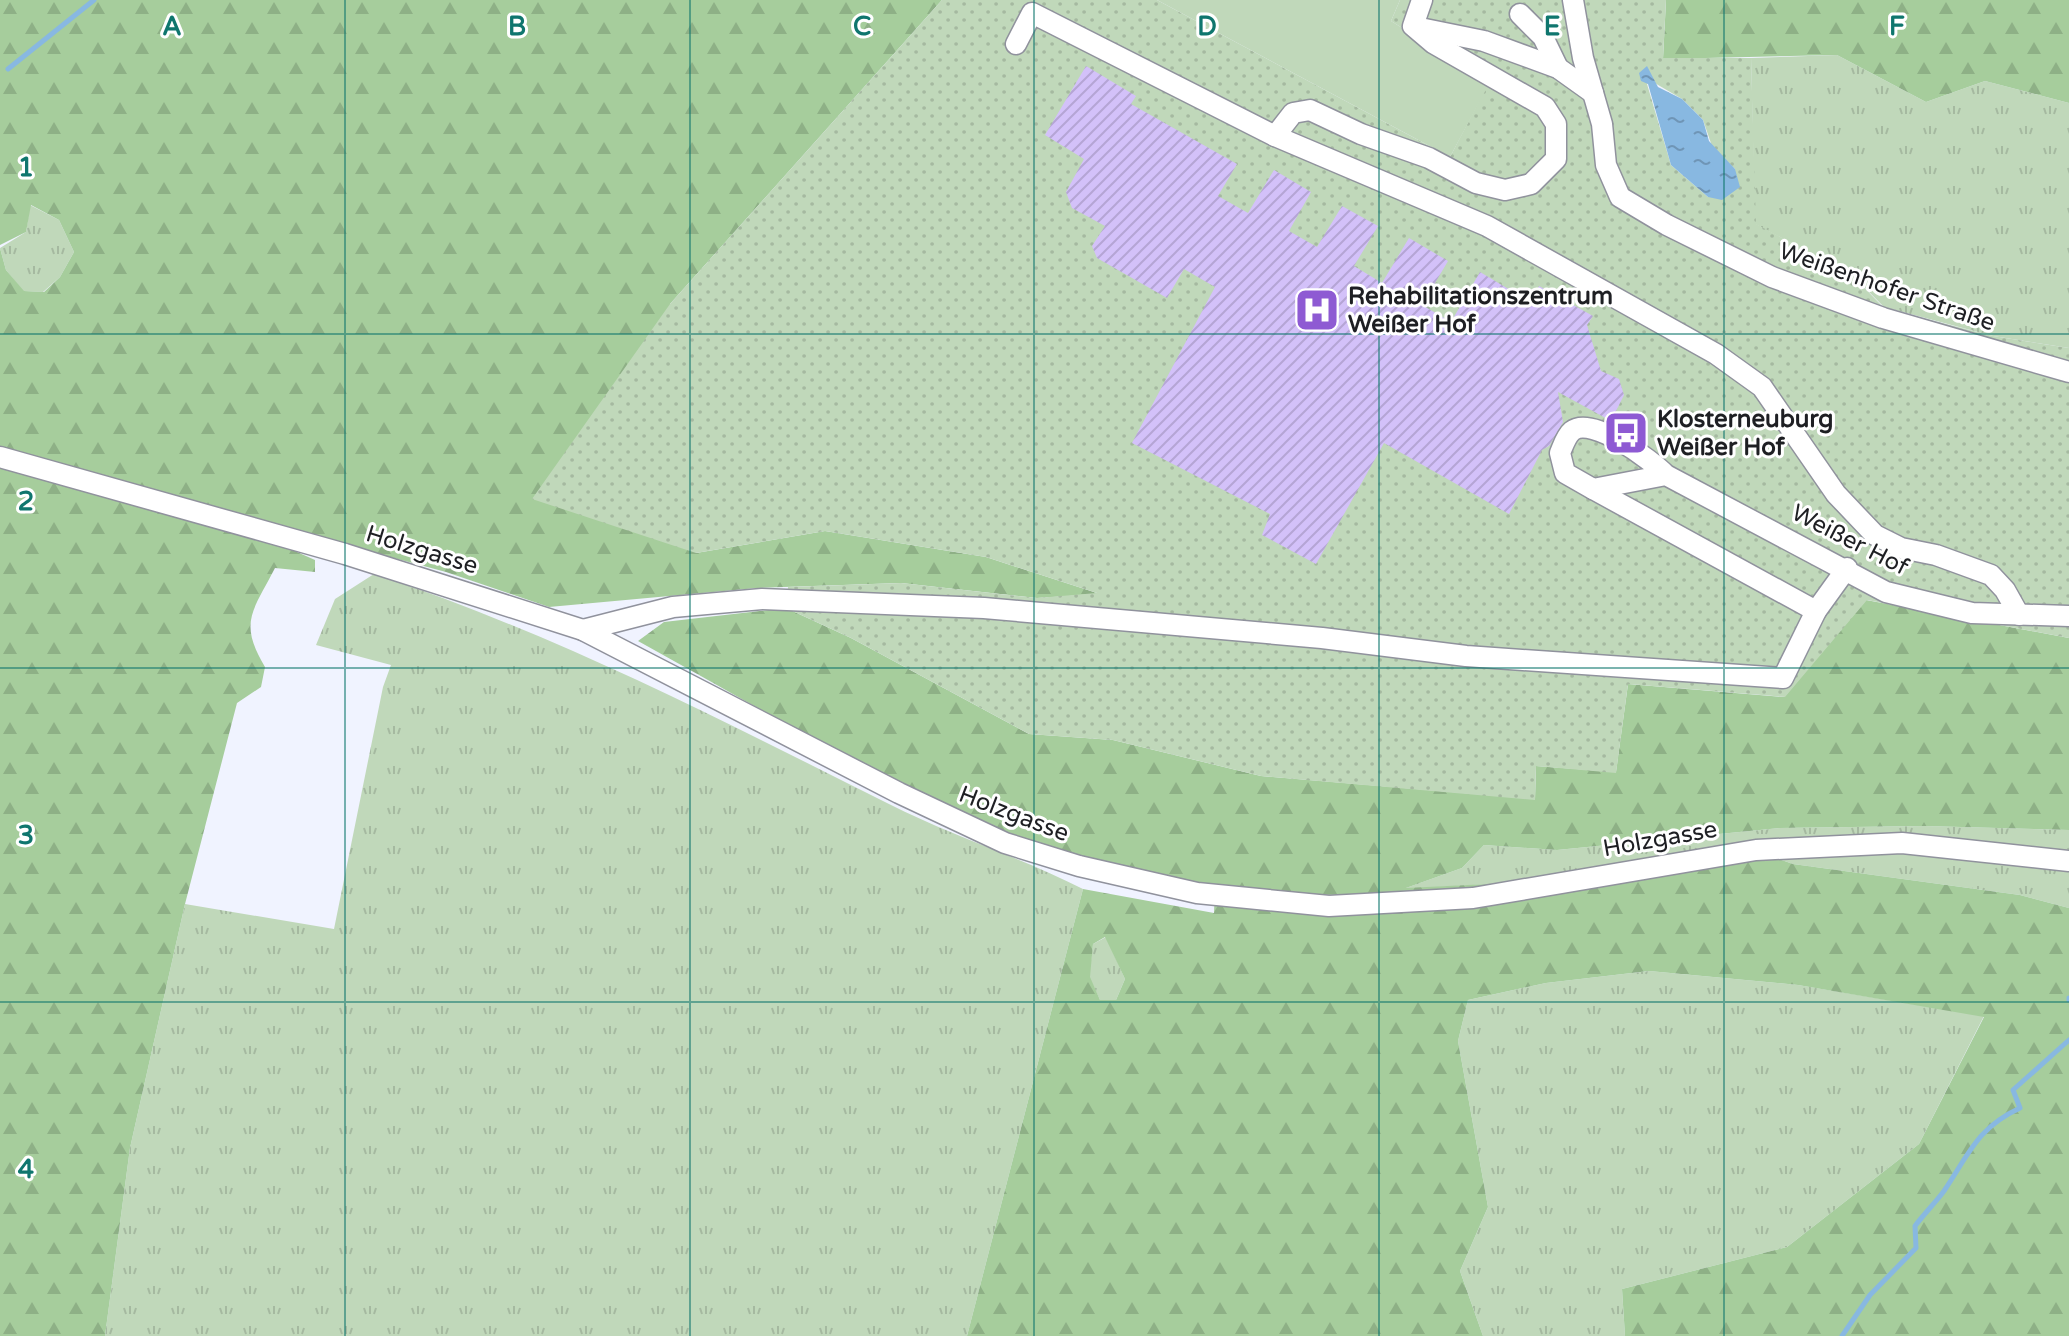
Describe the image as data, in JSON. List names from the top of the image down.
{
  "streets": {
    "street": ["Weißenhofer Straße", "Weißer Hof", "Holzgasse"]
  },
  "places": {
    "hospital": ["Rehabilitationszentrum Weißer Hof"],
    "bus stop": ["Klosterneuburg Weißer Hof"]
  },
  "grid": {
    "columns": [
      "A",
      "B",
      "C",
      "D",
      "E",
      "F"
    ],
    "rows": [
      "1",
      "2",
      "3",
      "4"
    ]
  }
}
